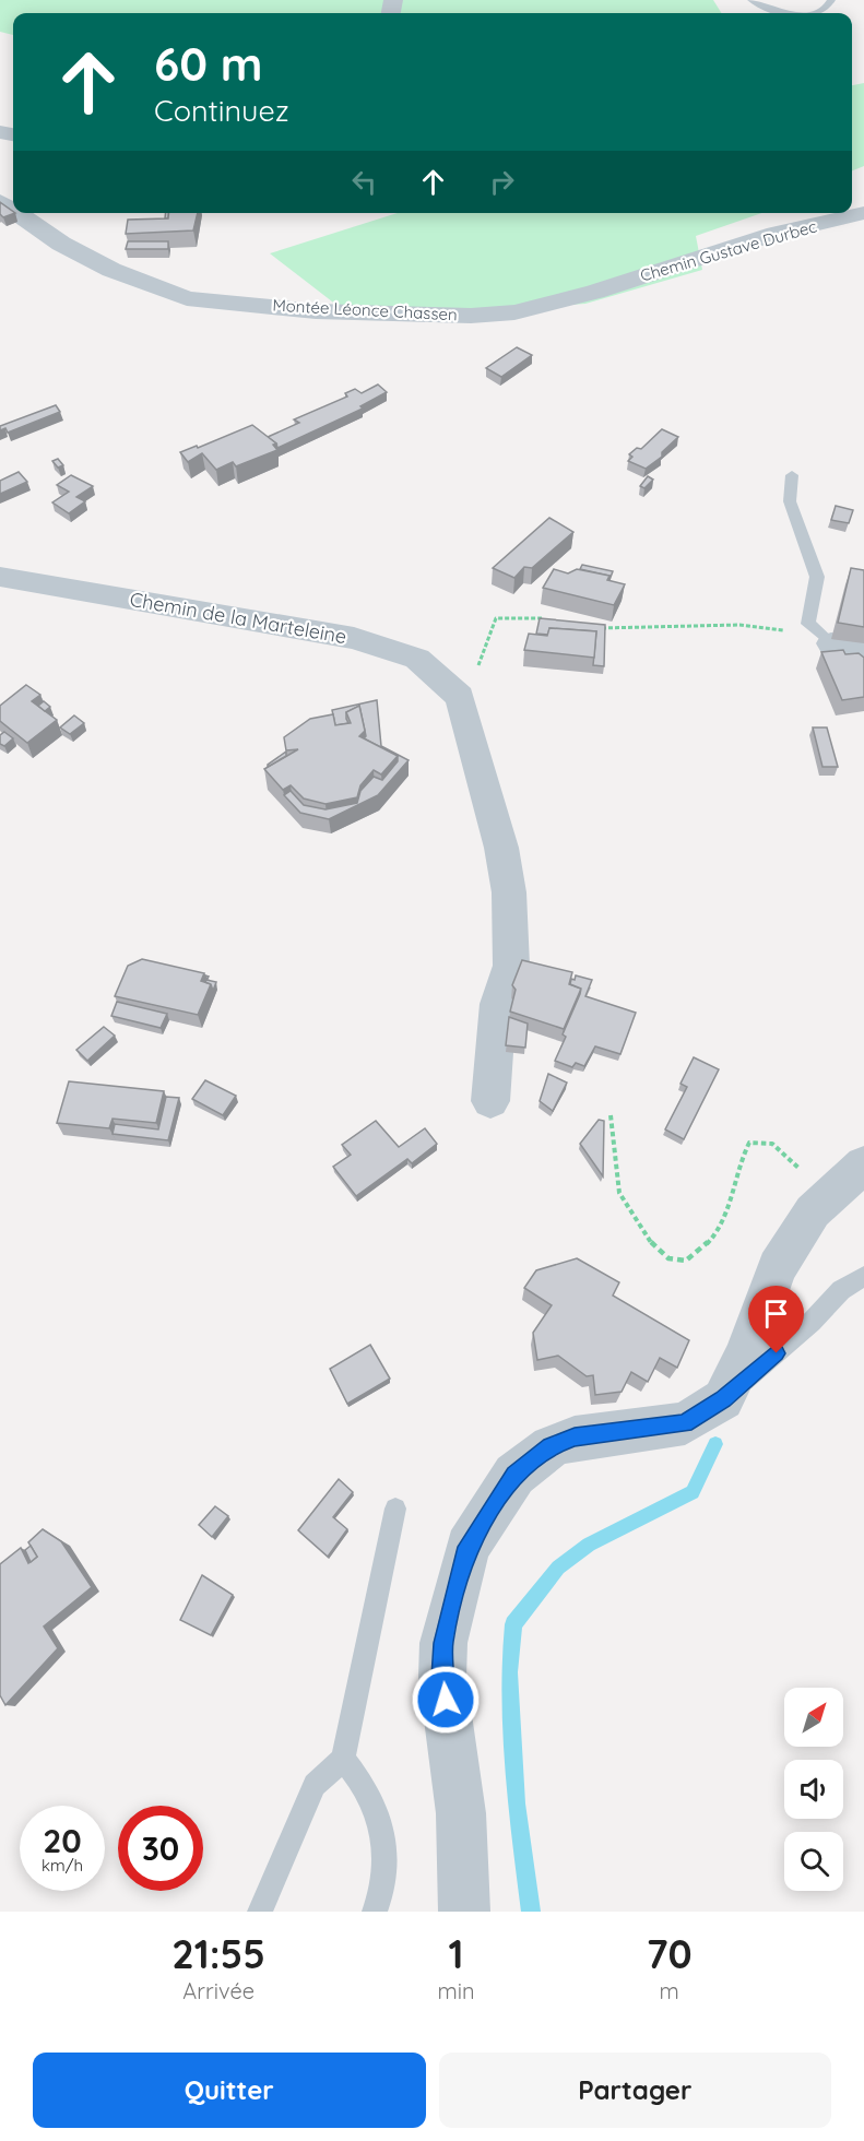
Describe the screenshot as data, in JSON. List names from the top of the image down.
{
  "streets": {
    "street": ["Chemin Gustave Durbec", "Montée Léonce Chassen", "Chemin de la Marteleine"]
  },
  "crossings": [
    ["Chemin Gustave Durbec", "Montée Léonce Chassen"]
  ],
  "north": "top right",
  "page": {
    "turn": ["60 m", "Continuez"],
    "speed": "20 km/h",
    "limit": "30",
    "eta": [
      "21:55",
      "Arrivée",
      "1",
      "min",
      "70",
      "m"
    ],
    "buttons": ["Quitter", "Partager"]
  }
}
